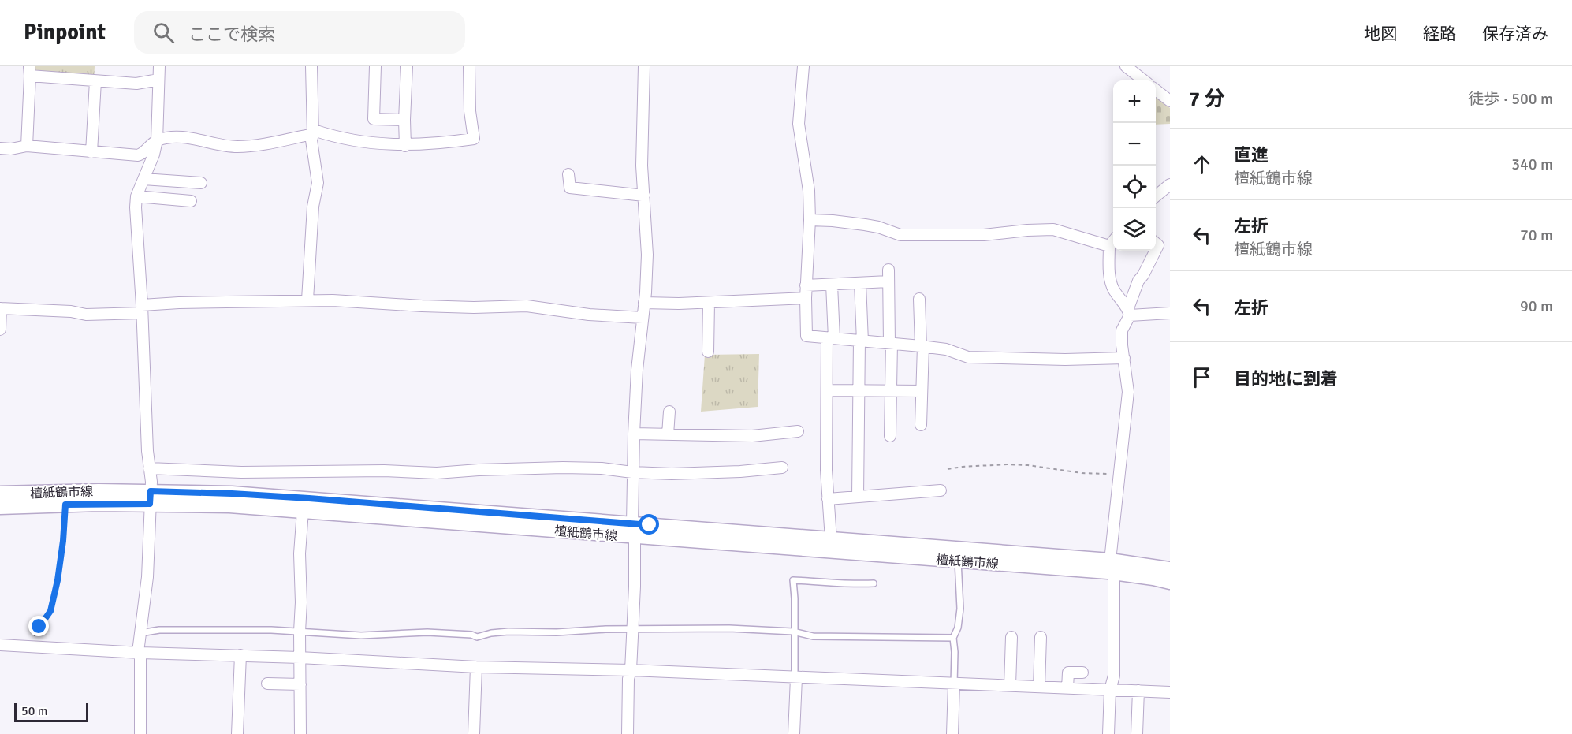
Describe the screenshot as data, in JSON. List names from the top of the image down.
{
  "streets": {
    "main road": ["檀紙鶴市線"]
  },
  "scale_bar": "50 m",
  "page": {
    "header": "Pinpoint",
    "search": "ここで検索",
    "nav": ["地図", "経路", "保存済み"],
    "heading": ["7 分", "徒歩 · 500 m"],
    "map_buttons": ["+", "−"],
    "list": [
      ["直進", "檀紙鶴市線", "340 m"],
      ["左折", "檀紙鶴市線", "70 m"],
      ["左折", "90 m"],
      "目的地に到着"
    ],
    "scale": "50 m"
  }
}
